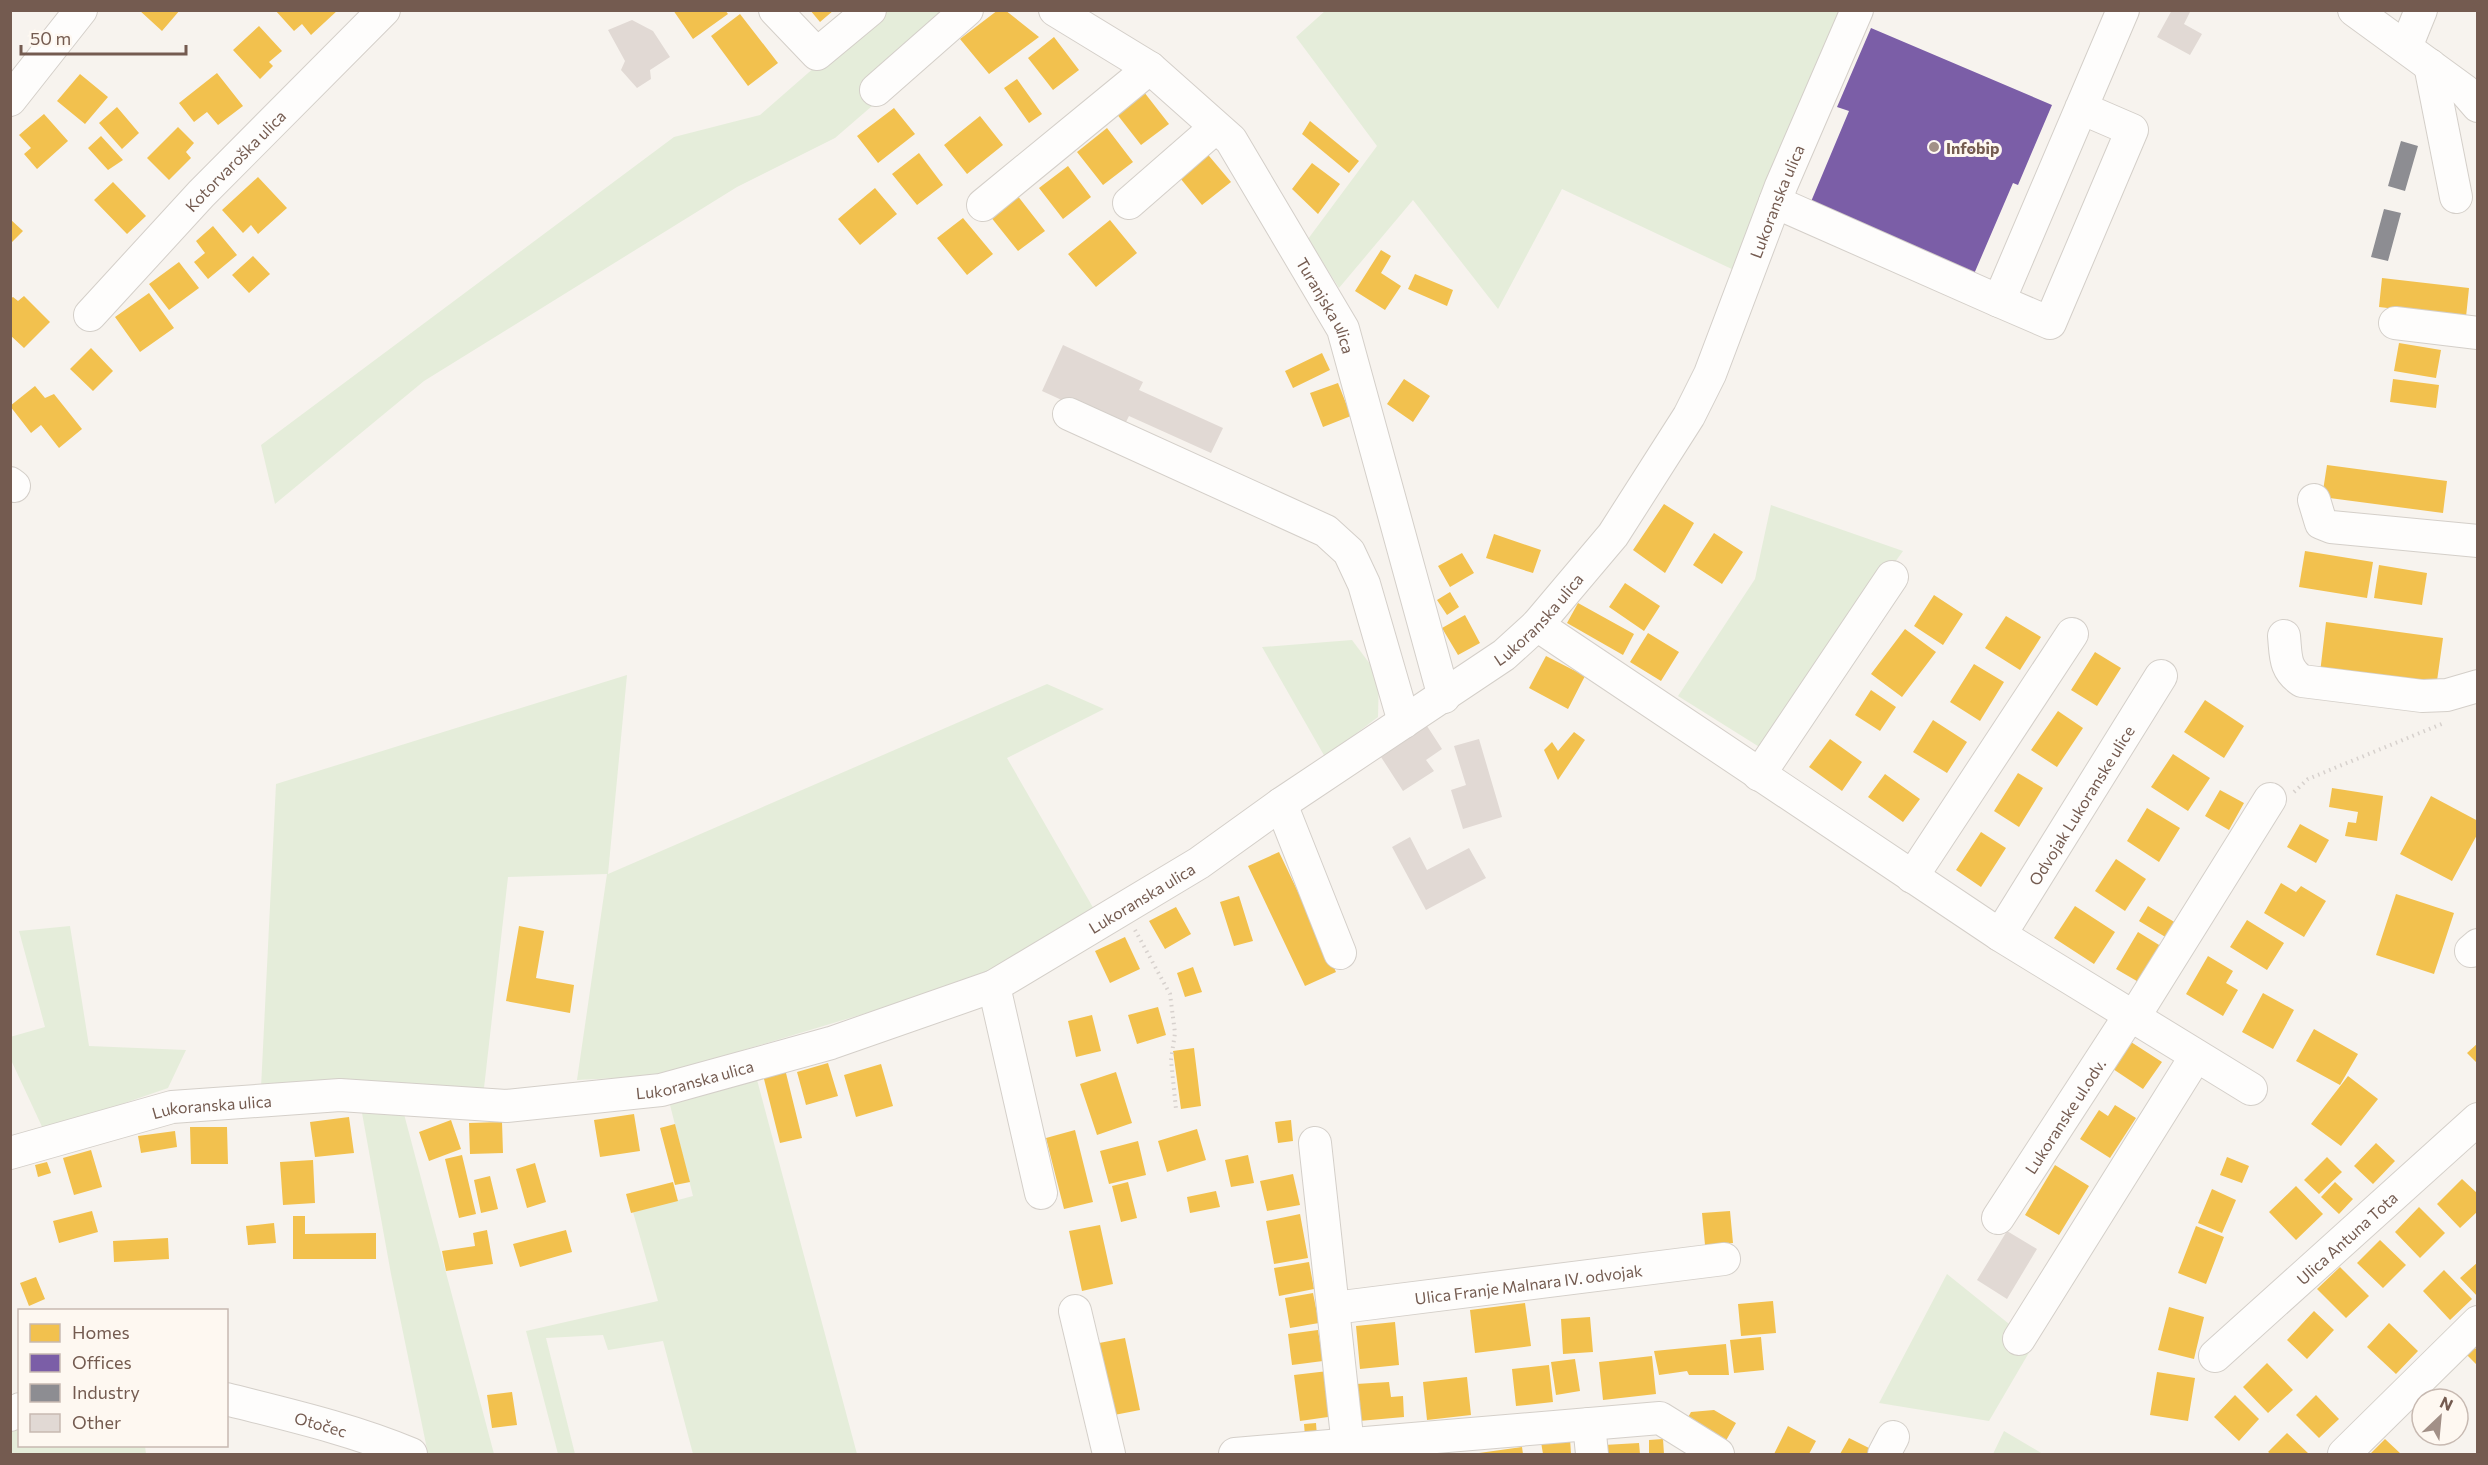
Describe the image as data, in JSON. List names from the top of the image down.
{
  "streets": {
    "street": [
      "Kotorvaroška ulica",
      "Lukoranska ulica",
      "Turanjska ulica",
      "Odvojak Lukoranske ulice",
      "Lukoranske ul.odv.",
      "Ulica Antuna Tota",
      "Ulica Franje Malnara IV. odvojak",
      "Otočec"
    ]
  },
  "crossings": [
    ["Lukoranska ulica", "Turanjska ulica"]
  ],
  "places": ["Infobip"],
  "legend": [
    "Homes",
    "Offices",
    "Industry",
    "Other"
  ],
  "scale_bar": "50 m",
  "north": "top right"
}
